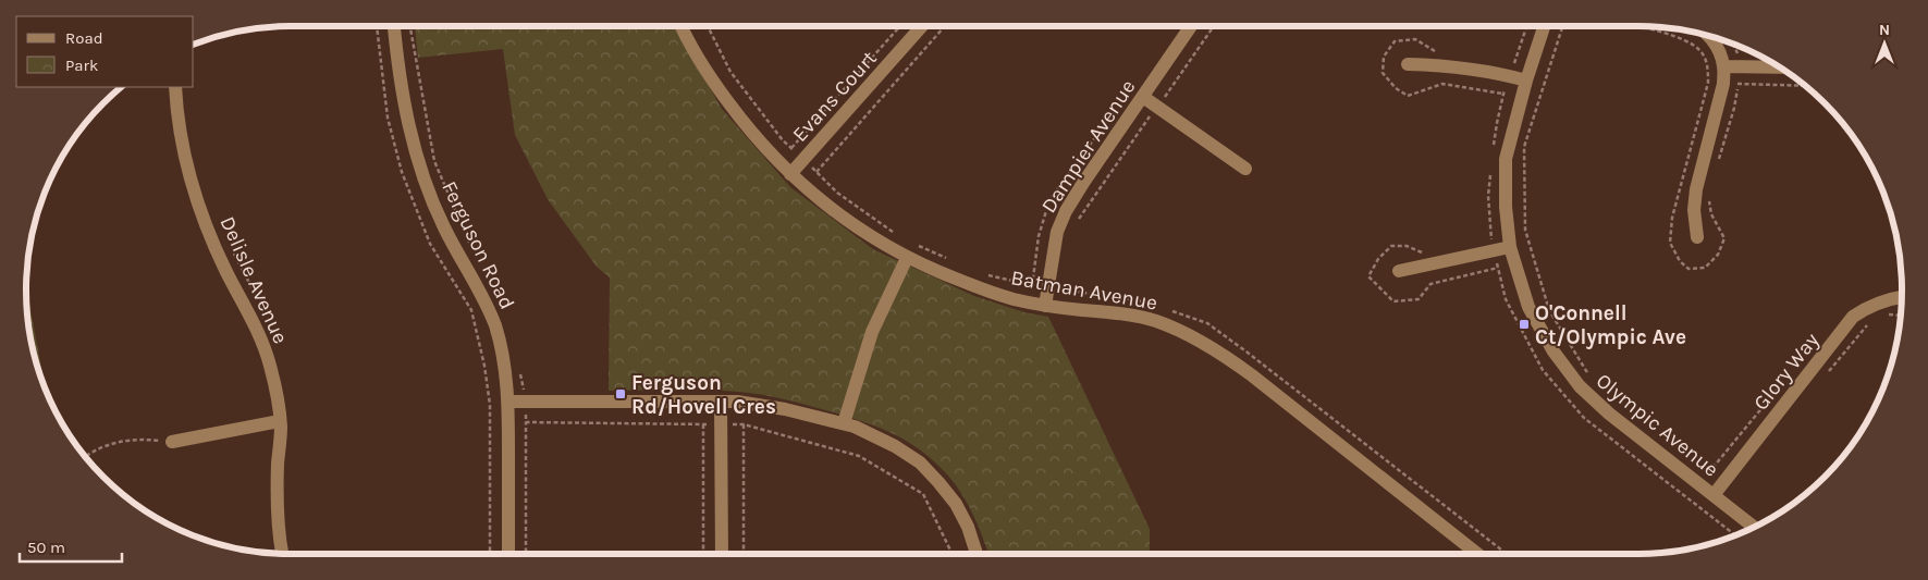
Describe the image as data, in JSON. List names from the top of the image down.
{
  "streets": {
    "street": [
      "Evans Court",
      "Dampier Avenue",
      "Ferguson Road",
      "Delisle Avenue",
      "Batman Avenue",
      "Glory Way",
      "Olympic Avenue"
    ]
  },
  "crossings": [
    ["Evans Court", "Batman Avenue"],
    ["Dampier Avenue", "Batman Avenue"],
    ["Glory Way", "Olympic Avenue"]
  ],
  "places": {
    "transit": ["O'Connell Ct/Olympic Ave", "Ferguson Rd/Hovell Cres"]
  },
  "legend": ["Road", "Park"],
  "scale_bar": "50 m",
  "north": "top"
}
